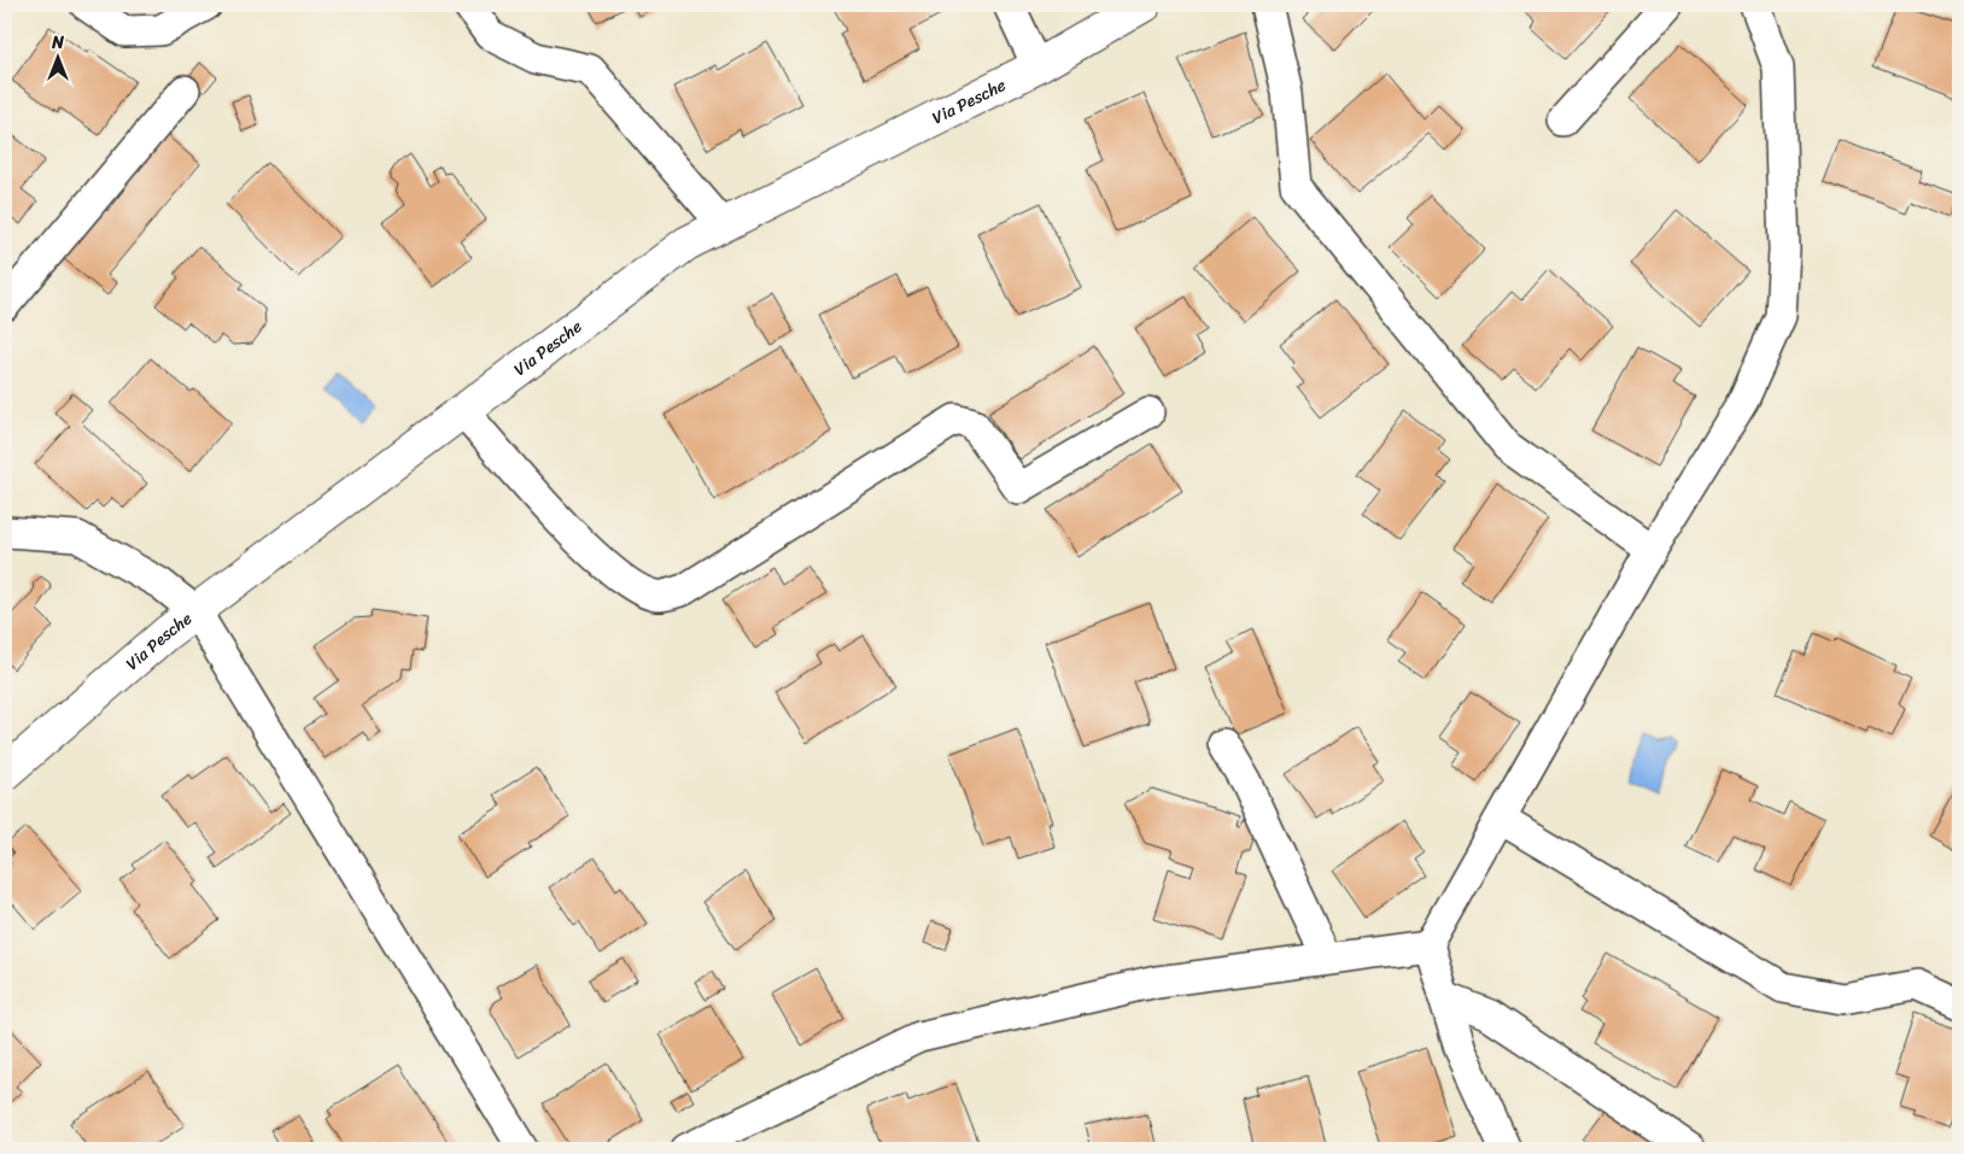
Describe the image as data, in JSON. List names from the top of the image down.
{
  "streets": {
    "street": ["Via Pesche"]
  },
  "north": "top"
}
